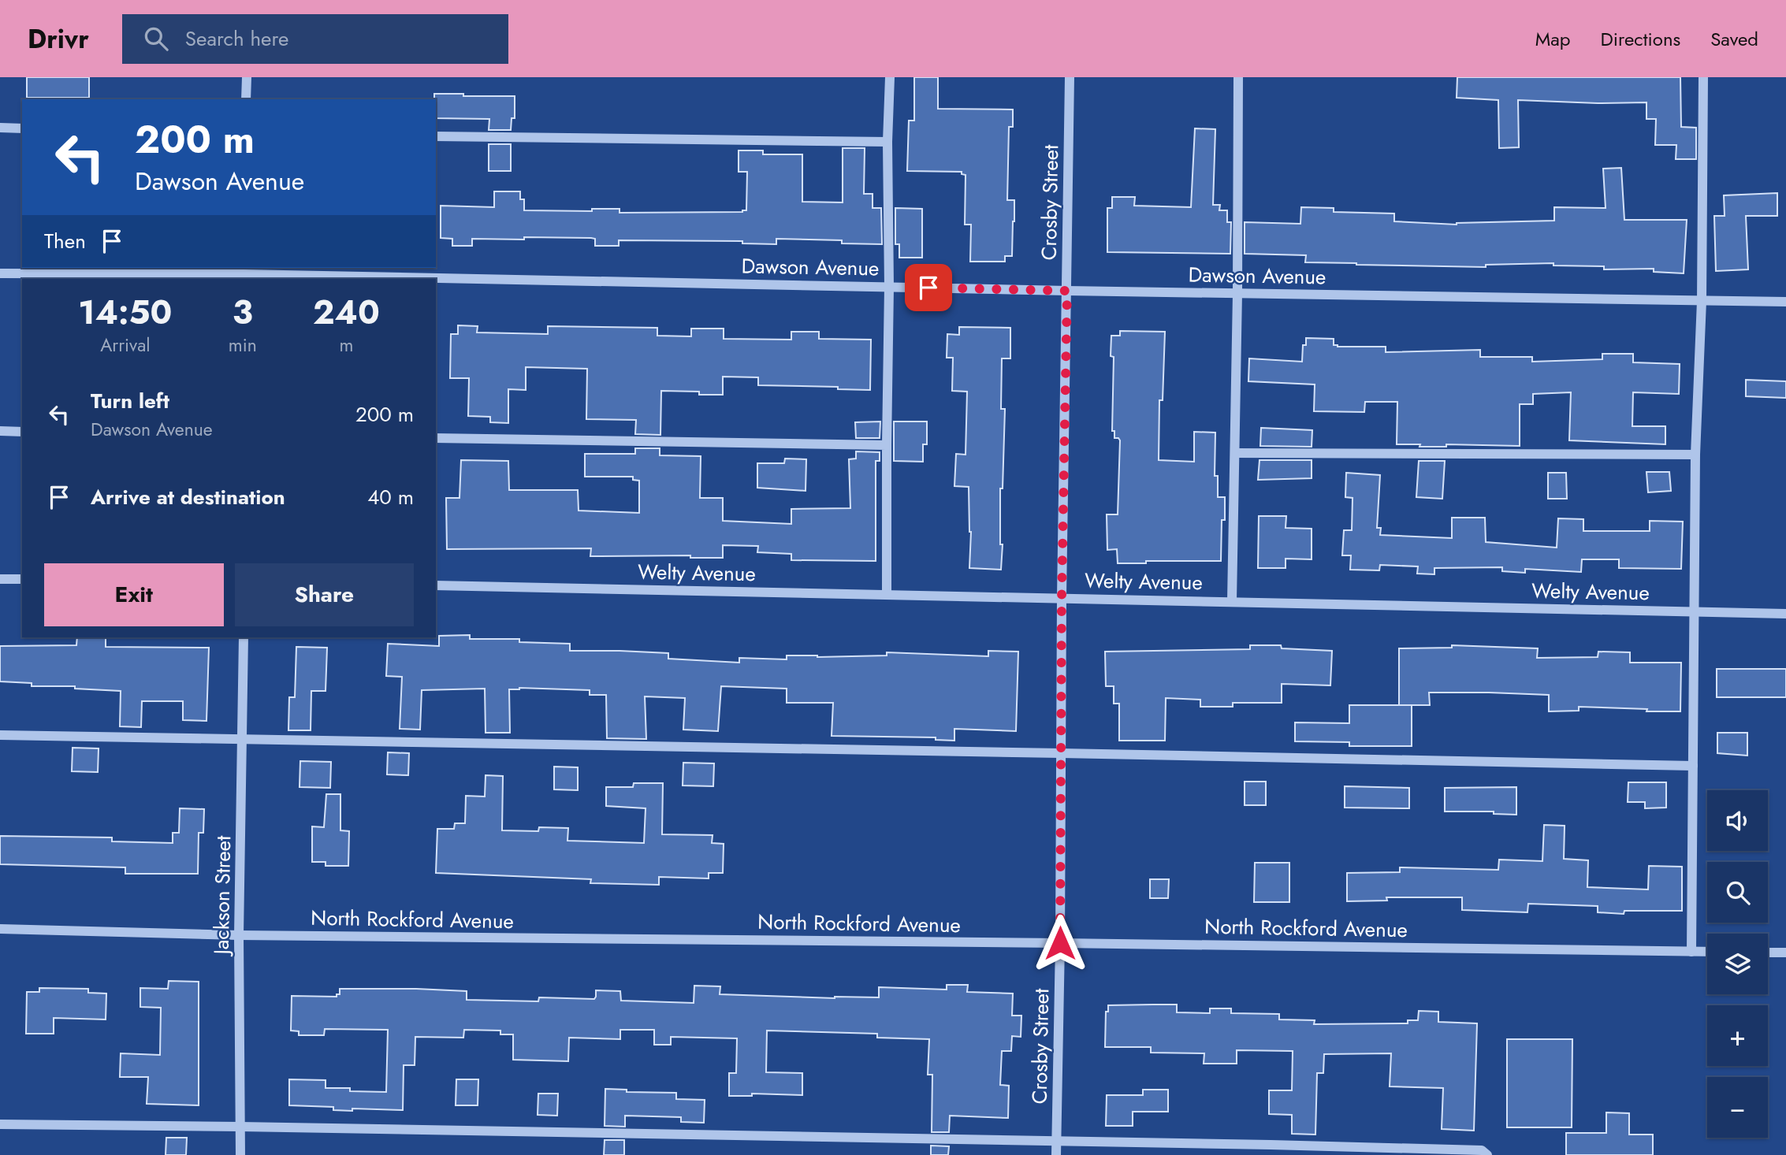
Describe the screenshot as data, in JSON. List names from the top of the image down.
{
  "streets": {
    "street": [
      "Crosby Street",
      "Dawson Avenue",
      "Welty Avenue",
      "Jackson Street",
      "North Rockford Avenue"
    ]
  },
  "crossings": [
    ["Crosby Street", "Dawson Avenue"],
    ["Crosby Street", "Welty Avenue"],
    ["Crosby Street", "North Rockford Avenue"],
    ["Jackson Street", "North Rockford Avenue"]
  ],
  "page": {
    "header": "Drivr",
    "search": "Search here",
    "nav": ["Map", "Directions", "Saved"],
    "turn": ["200 m", "Dawson Avenue"],
    "then": "Then",
    "eta": [
      "14:50",
      "Arrival",
      "3",
      "min",
      "240",
      "m"
    ],
    "list": [
      {
        "name": "Turn left",
        "note": "Dawson Avenue",
        "value": "200 m"
      },
      {
        "name": "Arrive at destination",
        "value": "40 m"
      }
    ],
    "buttons": ["Exit", "Share"],
    "map_buttons": ["+", "−"]
  }
}
